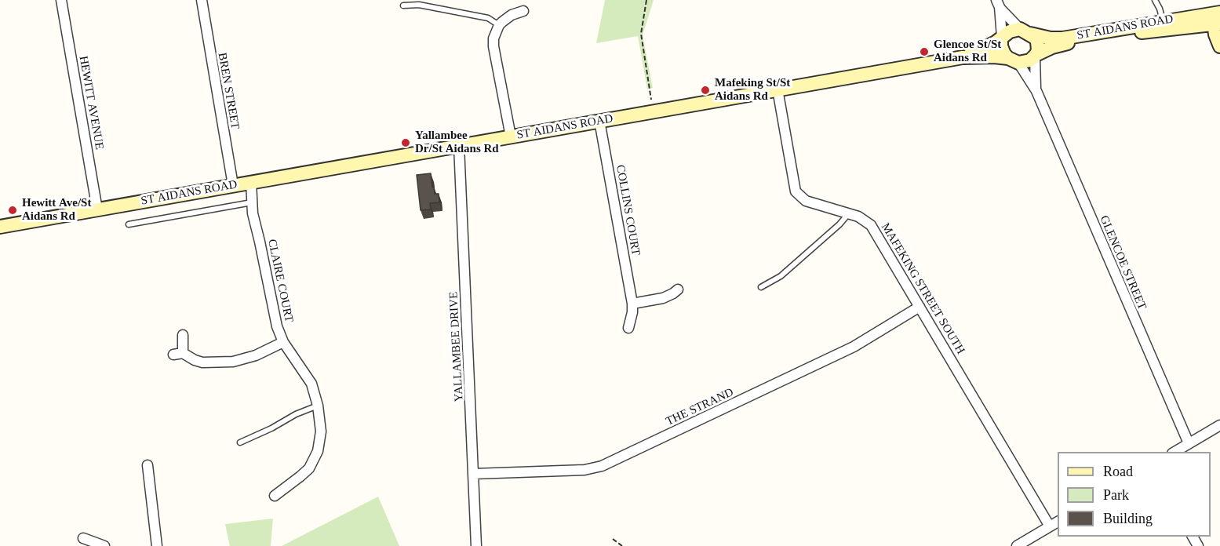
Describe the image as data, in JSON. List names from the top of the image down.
{
  "streets": {
    "street": [
      "ST AIDANS ROAD",
      "BREN STREET",
      "HEWITT AVENUE",
      "COLLINS COURT",
      "GLENCOE STREET",
      "CLAIRE COURT",
      "MAFEKING STREET SOUTH",
      "YALLAMBEE DRIVE",
      "THE STRAND"
    ]
  },
  "crossings": [
    ["ST AIDANS ROAD", "BREN STREET"],
    ["ST AIDANS ROAD", "HEWITT AVENUE"],
    ["ST AIDANS ROAD", "COLLINS COURT"],
    ["ST AIDANS ROAD", "GLENCOE STREET"],
    ["ST AIDANS ROAD", "CLAIRE COURT"],
    ["ST AIDANS ROAD", "MAFEKING STREET SOUTH"],
    ["ST AIDANS ROAD", "YALLAMBEE DRIVE"],
    ["MAFEKING STREET SOUTH", "THE STRAND"],
    ["YALLAMBEE DRIVE", "THE STRAND"]
  ],
  "places": [
    "Glencoe St/St Aidans Rd",
    "Mafeking St/St Aidans Rd",
    "Yallambee Dr/St Aidans Rd",
    "Hewitt Ave/St Aidans Rd"
  ],
  "legend": ["Road", "Park", "Building"]
}
